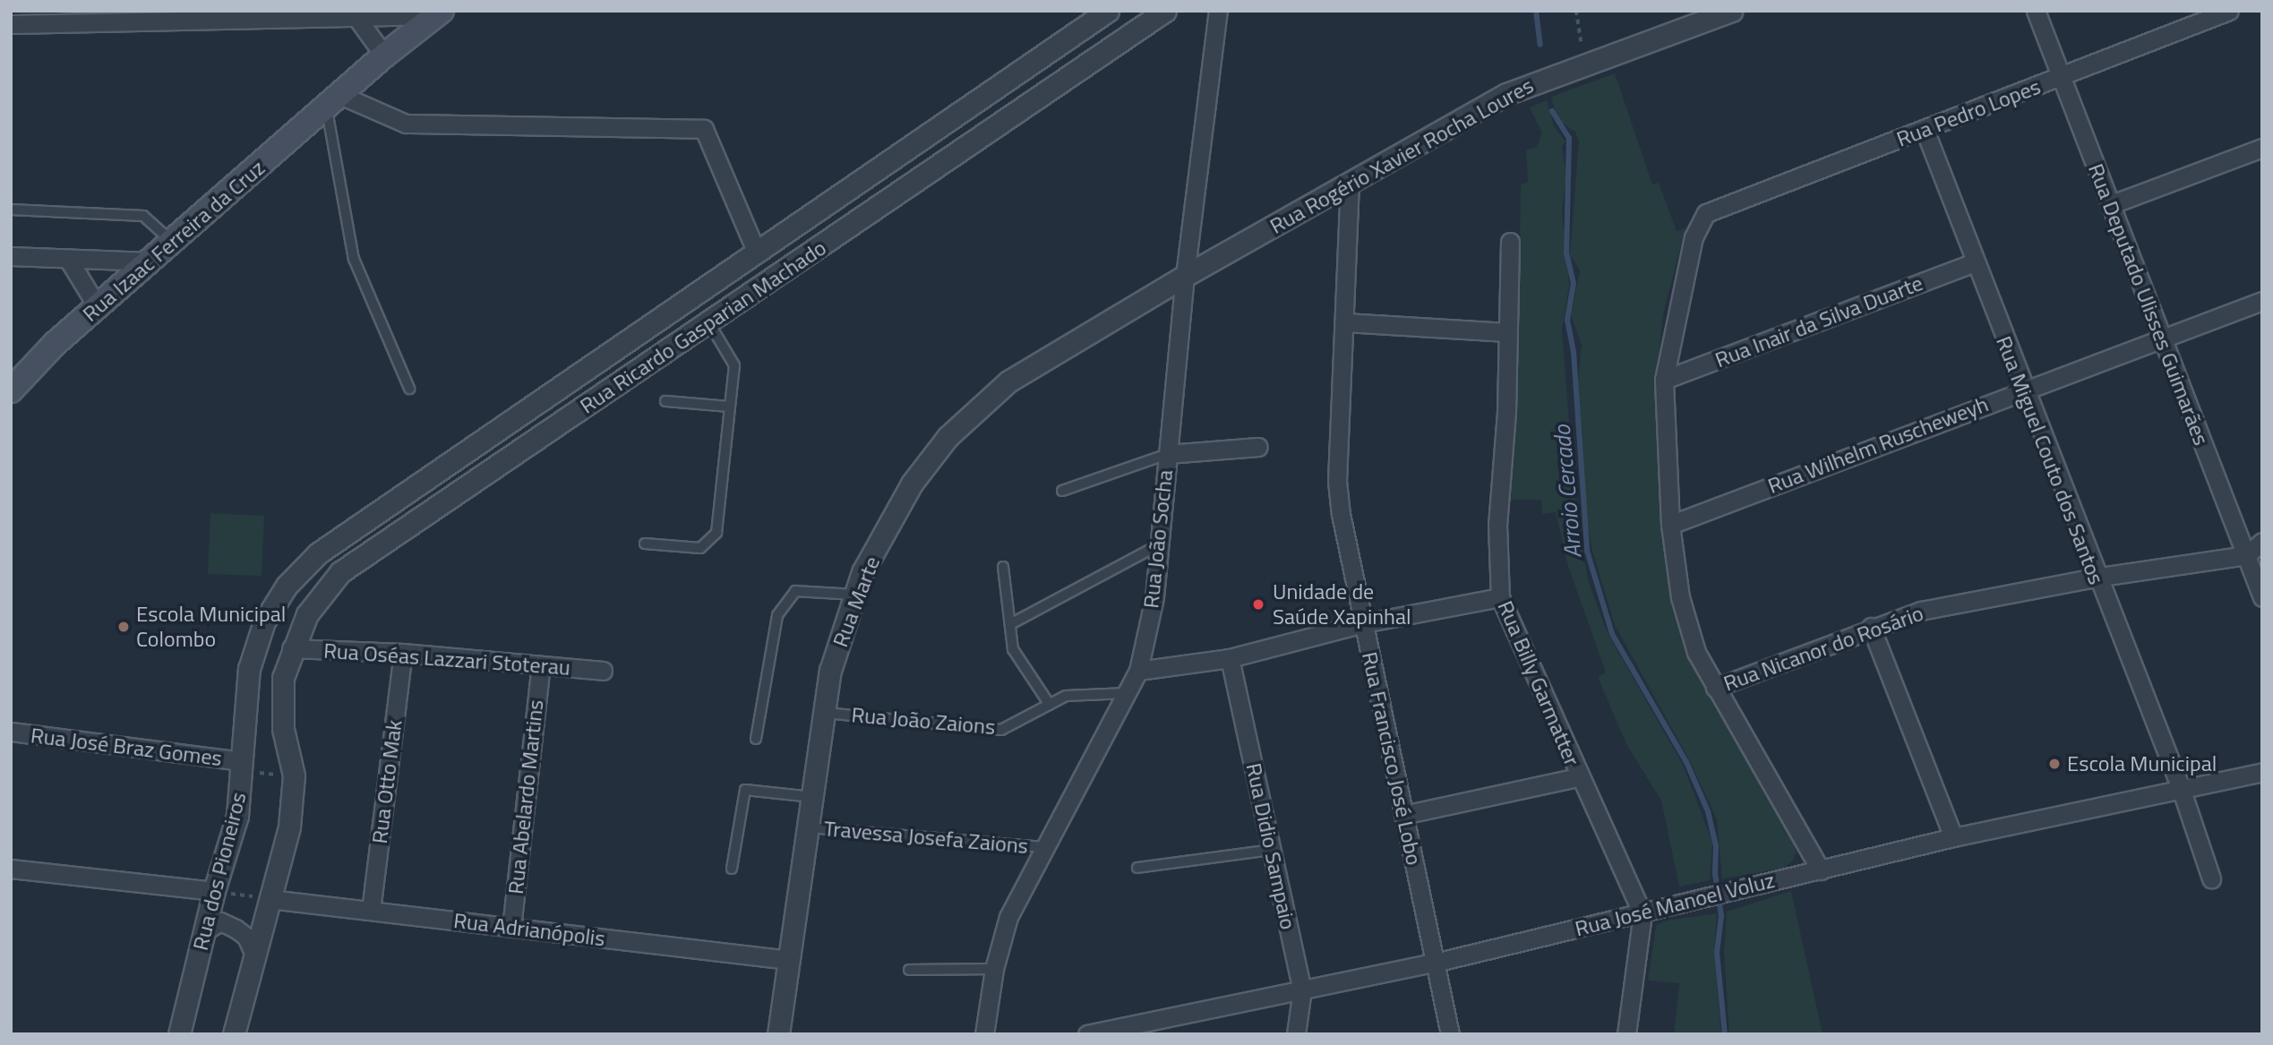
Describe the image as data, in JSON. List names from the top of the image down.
{
  "streets": {
    "main road": ["Rua Izaac Ferreira da Cruz"],
    "street": [
      "Rua Pedro Lopes",
      "Rua Rogério Xavier Rocha Loures",
      "Rua Deputado Ulisses Guimarães",
      "Rua Inair da Silva Duarte",
      "Rua Ricardo Gasparian Machado",
      "Rua Wilhelm Ruscheweyh",
      "Rua Miguel Couto dos Santos",
      "Rua João Socha",
      "Rua Marte",
      "Rua Nicanor do Rosário",
      "Rua Oséas Lazzari Stoterau",
      "Rua Billy Garmatter",
      "Rua José Braz Gomes",
      "Rua Francisco José Lobo",
      "Rua Otto Mak",
      "Rua Abelardo Martins",
      "Rua Didio Sampaio",
      "Rua dos Pioneiros",
      "Rua José Manoel Voluz",
      "Rua Adrianópolis"
    ],
    "lane": ["Rua João Zaions", "Travessa Josefa Zaions"]
  },
  "crossings": [
    ["Rua Pedro Lopes", "Rua Deputado Ulisses Guimarães"],
    ["Rua Pedro Lopes", "Rua Inair da Silva Duarte"],
    ["Rua Pedro Lopes", "Rua Miguel Couto dos Santos"],
    ["Rua Rogério Xavier Rocha Loures", "Rua João Socha"],
    ["Rua Rogério Xavier Rocha Loures", "Rua Marte"],
    ["Rua Rogério Xavier Rocha Loures", "Rua Francisco José Lobo"],
    ["Rua Deputado Ulisses Guimarães", "Rua Wilhelm Ruscheweyh"],
    ["Rua Deputado Ulisses Guimarães", "Rua Nicanor do Rosário"],
    ["Rua Inair da Silva Duarte", "Rua Miguel Couto dos Santos"],
    ["Rua Ricardo Gasparian Machado", "Rua Oséas Lazzari Stoterau"],
    ["Rua Ricardo Gasparian Machado", "Rua dos Pioneiros"],
    ["Rua Wilhelm Ruscheweyh", "Rua Miguel Couto dos Santos"],
    ["Rua Miguel Couto dos Santos", "Rua Nicanor do Rosário"],
    ["Rua Miguel Couto dos Santos", "Rua José Manoel Voluz"],
    ["Rua João Socha", "Rua Marte"],
    ["Rua João Socha", "Rua João Zaions"],
    ["Rua João Socha", "Travessa Josefa Zaions"],
    ["Rua Marte", "Rua João Zaions"],
    ["Rua Marte", "Travessa Josefa Zaions"],
    ["Rua Marte", "Rua Adrianópolis"],
    ["Rua Oséas Lazzari Stoterau", "Rua Otto Mak"],
    ["Rua Oséas Lazzari Stoterau", "Rua Abelardo Martins"],
    ["Rua Billy Garmatter", "Rua José Manoel Voluz"],
    ["Rua José Braz Gomes", "Rua dos Pioneiros"],
    ["Rua Francisco José Lobo", "Rua José Manoel Voluz"],
    ["Rua Otto Mak", "Rua Adrianópolis"],
    ["Rua Abelardo Martins", "Rua Adrianópolis"],
    ["Rua Didio Sampaio", "Rua José Manoel Voluz"]
  ],
  "water": ["Arroio Cercado"],
  "places": ["Unidade de Saúde Xapinhal", "Escola Municipal Colombo", "Escola Municipal"]
}
